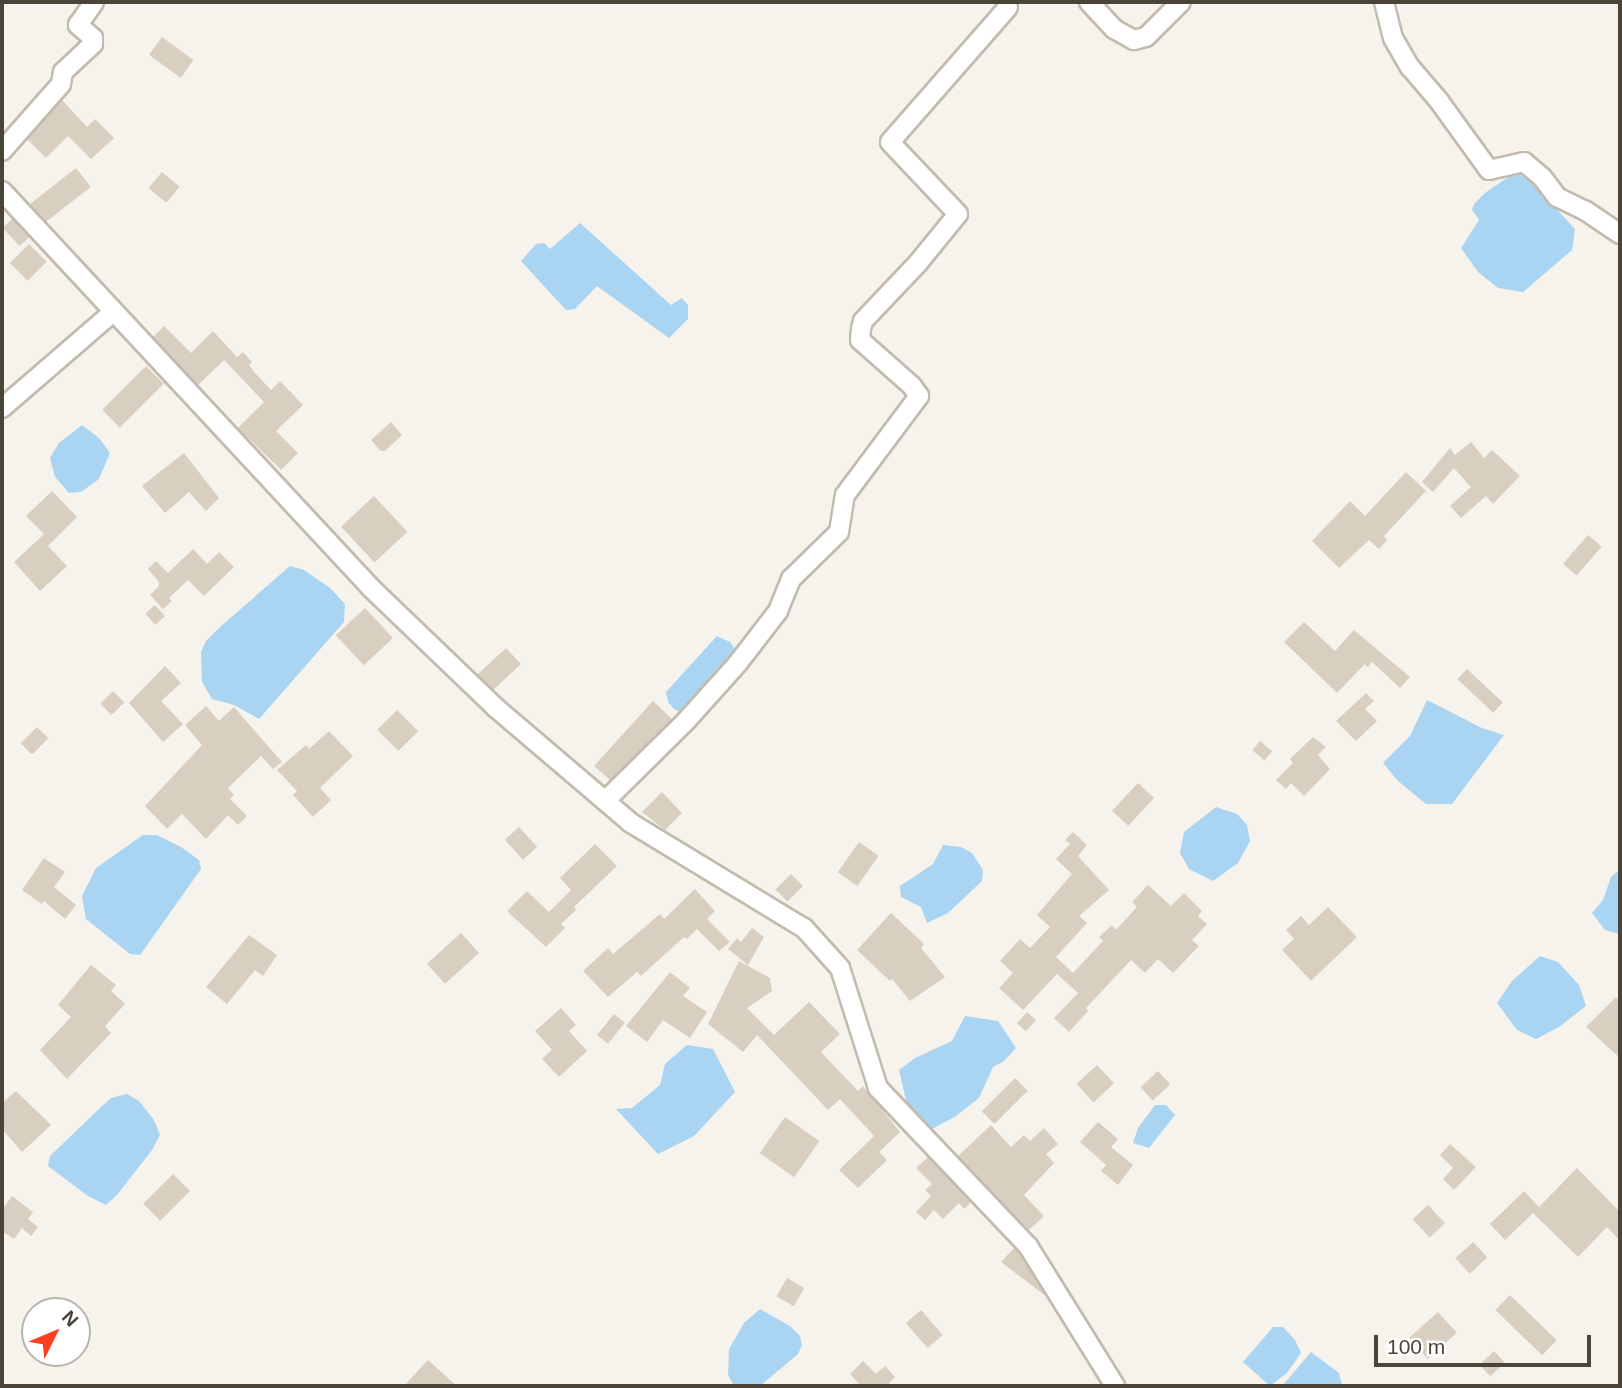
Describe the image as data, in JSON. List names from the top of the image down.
{
  "scale_bar": "100 m",
  "north": "top right"
}
